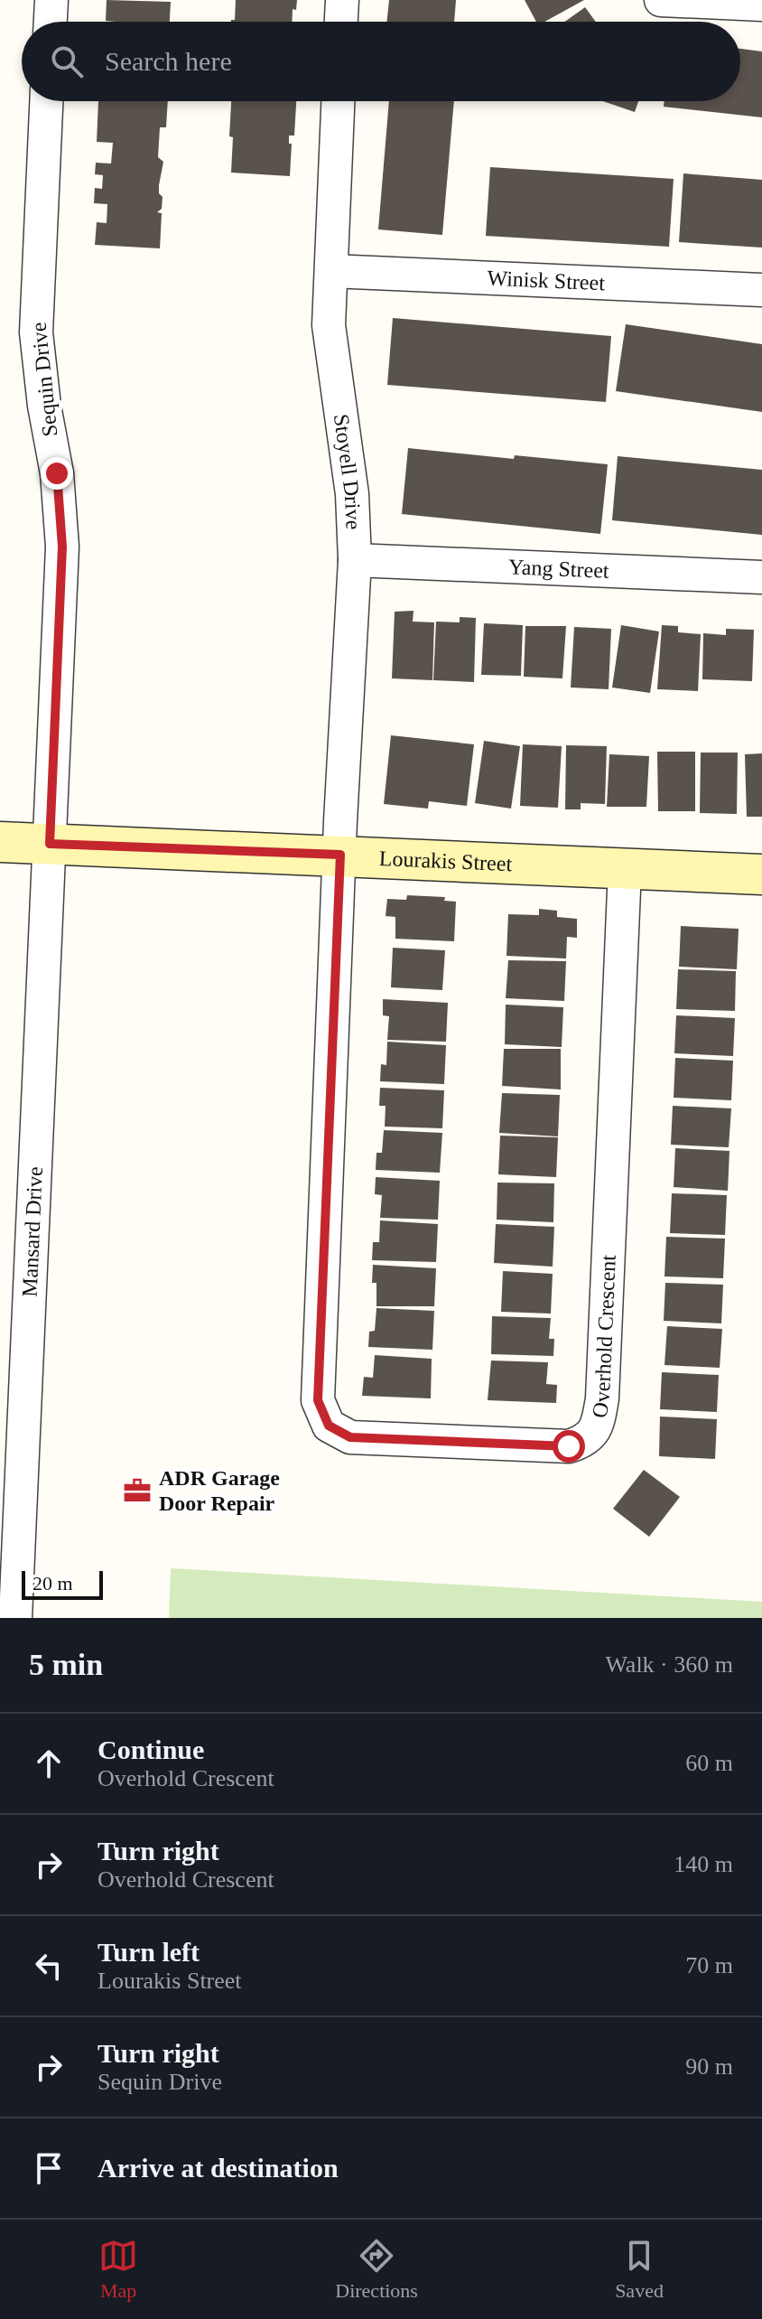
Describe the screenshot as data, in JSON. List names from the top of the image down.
{
  "streets": {
    "street": [
      "Winisk Street",
      "Sequin Drive",
      "Stoyell Drive",
      "Yang Street",
      "Lourakis Street",
      "Mansard Drive",
      "Overhold Crescent"
    ]
  },
  "crossings": [
    ["Winisk Street", "Stoyell Drive"],
    ["Sequin Drive", "Lourakis Street"],
    ["Sequin Drive", "Mansard Drive"],
    ["Stoyell Drive", "Yang Street"],
    ["Stoyell Drive", "Lourakis Street"],
    ["Stoyell Drive", "Overhold Crescent"],
    ["Lourakis Street", "Mansard Drive"],
    ["Lourakis Street", "Overhold Crescent"]
  ],
  "places": {
    "office": ["ADR Garage Door Repair"]
  },
  "scale_bar": "20 m",
  "page": {
    "search": "Search here",
    "scale": "20 m",
    "heading": ["5 min", "Walk · 360 m"],
    "list": [
      ["Continue", "Overhold Crescent", "60 m"],
      ["Turn right", "Overhold Crescent", "140 m"],
      ["Turn left", "Lourakis Street", "70 m"],
      ["Turn right", "Sequin Drive", "90 m"],
      "Arrive at destination"
    ],
    "nav": ["Map", "Directions", "Saved"]
  }
}
